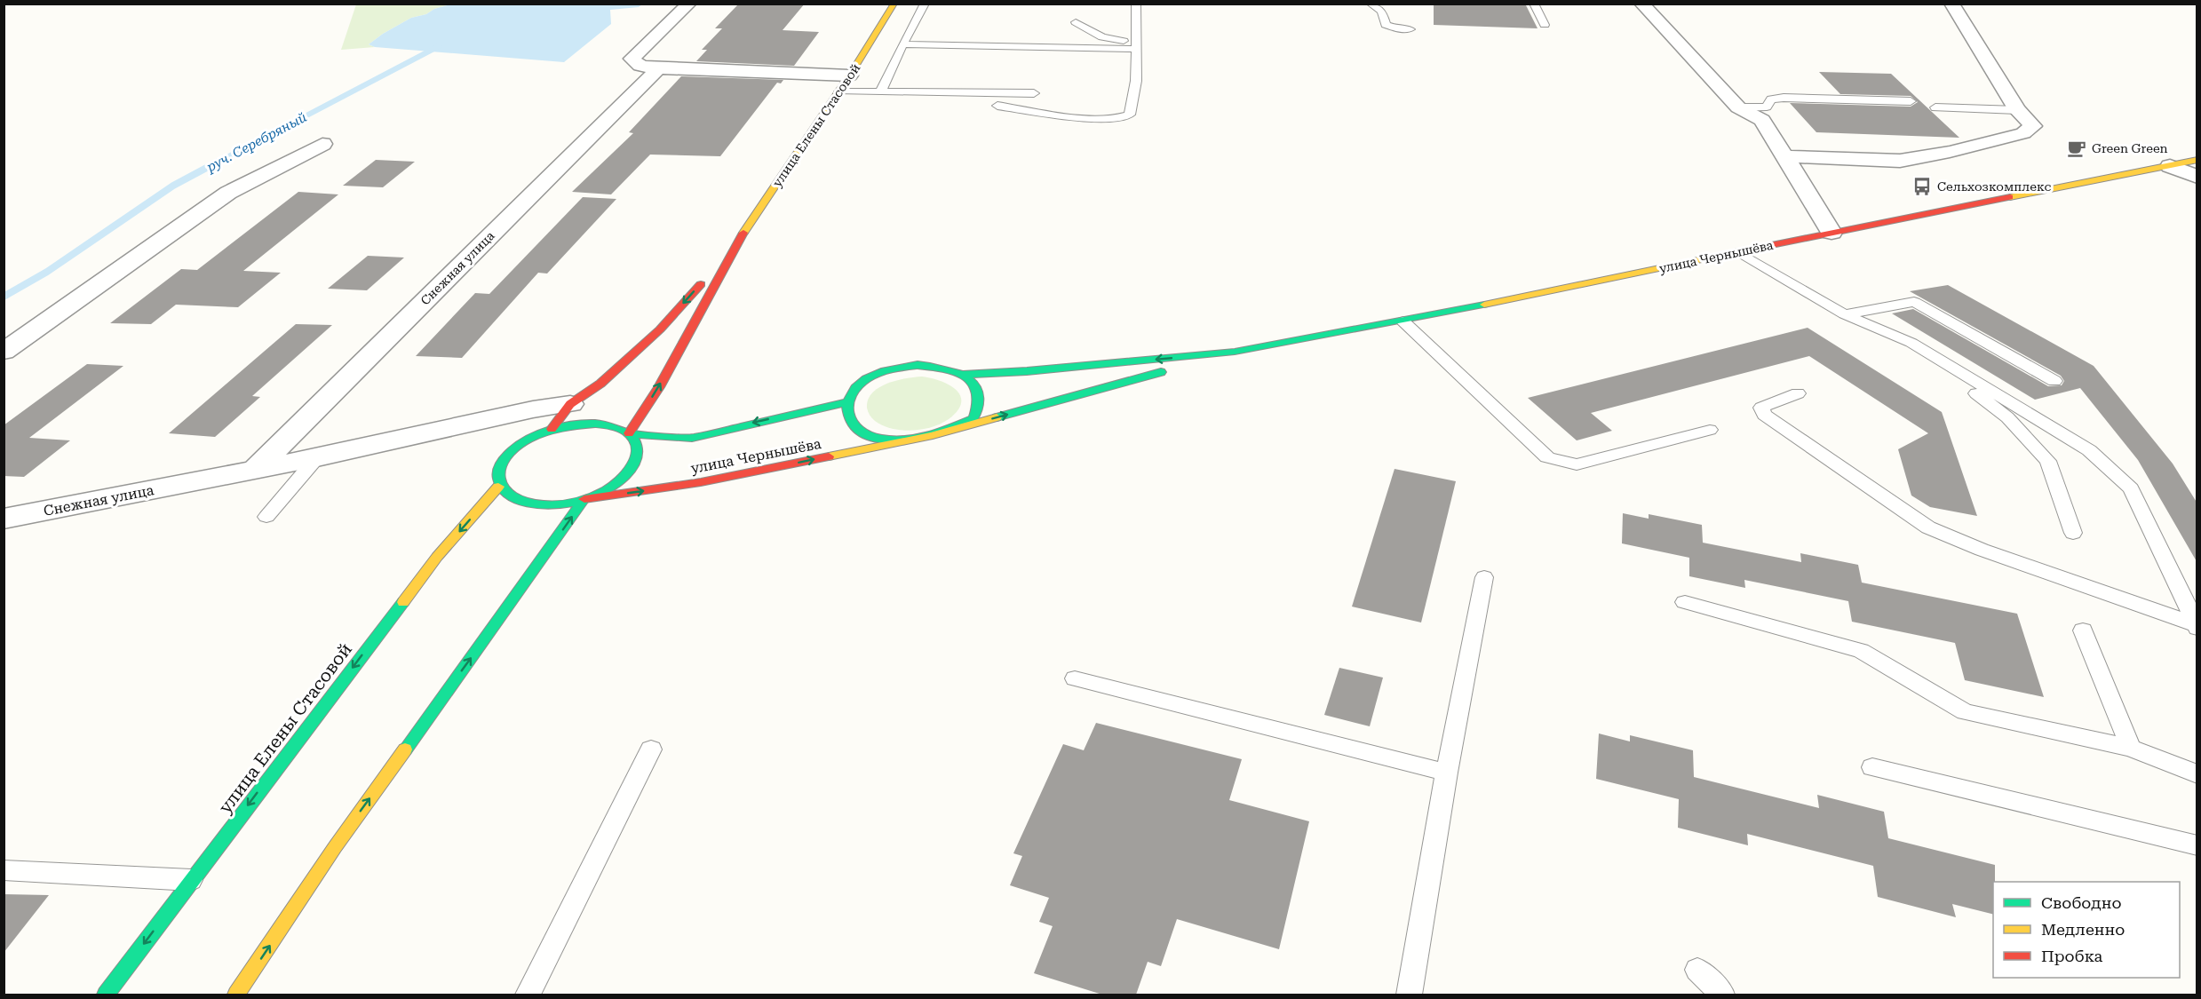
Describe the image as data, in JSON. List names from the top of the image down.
{
  "streets": {
    "main road": ["улица Елены Стасовой", "улица Чернышёва"],
    "street": ["Снежная улица"]
  },
  "crossings": [
    ["улица Елены Стасовой", "улица Чернышёва"],
    ["улица Елены Стасовой", "Снежная улица"]
  ],
  "water": ["руч. Серебряный"],
  "places": {
    "cafe": ["Green Green"],
    "bus stop": ["Сельхозкомплекс"]
  },
  "legend": ["Свободно", "Медленно", "Пробка"]
}
